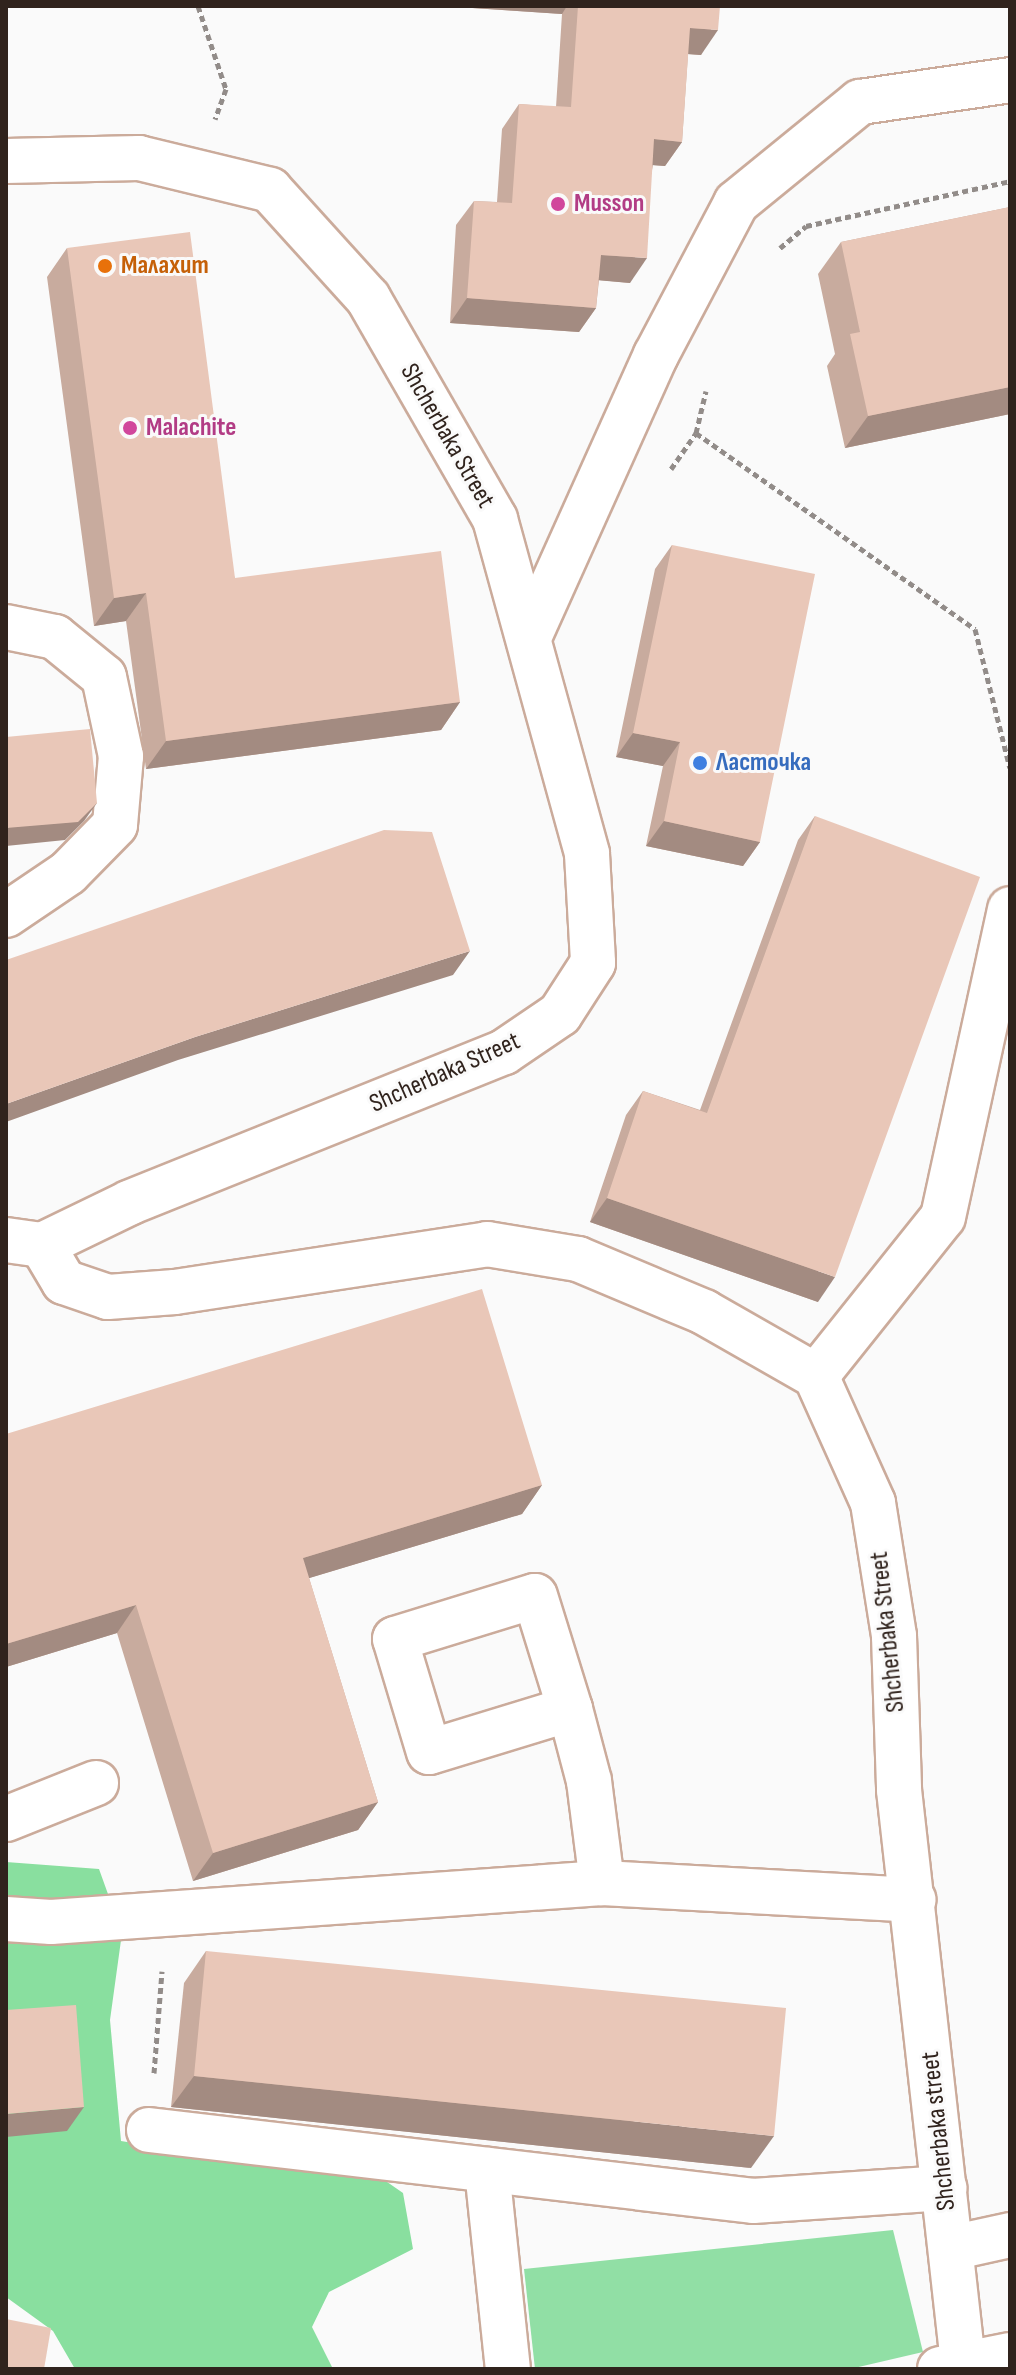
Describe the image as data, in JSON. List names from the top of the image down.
{
  "streets": {
    "street": ["Shcherbaka Street", "Shcherbaka street"]
  },
  "crossings": [
    ["Shcherbaka Street", "Shcherbaka street"]
  ],
  "places": [
    "Musson",
    "Малахит",
    "Malachite",
    "Ласточка"
  ]
}
